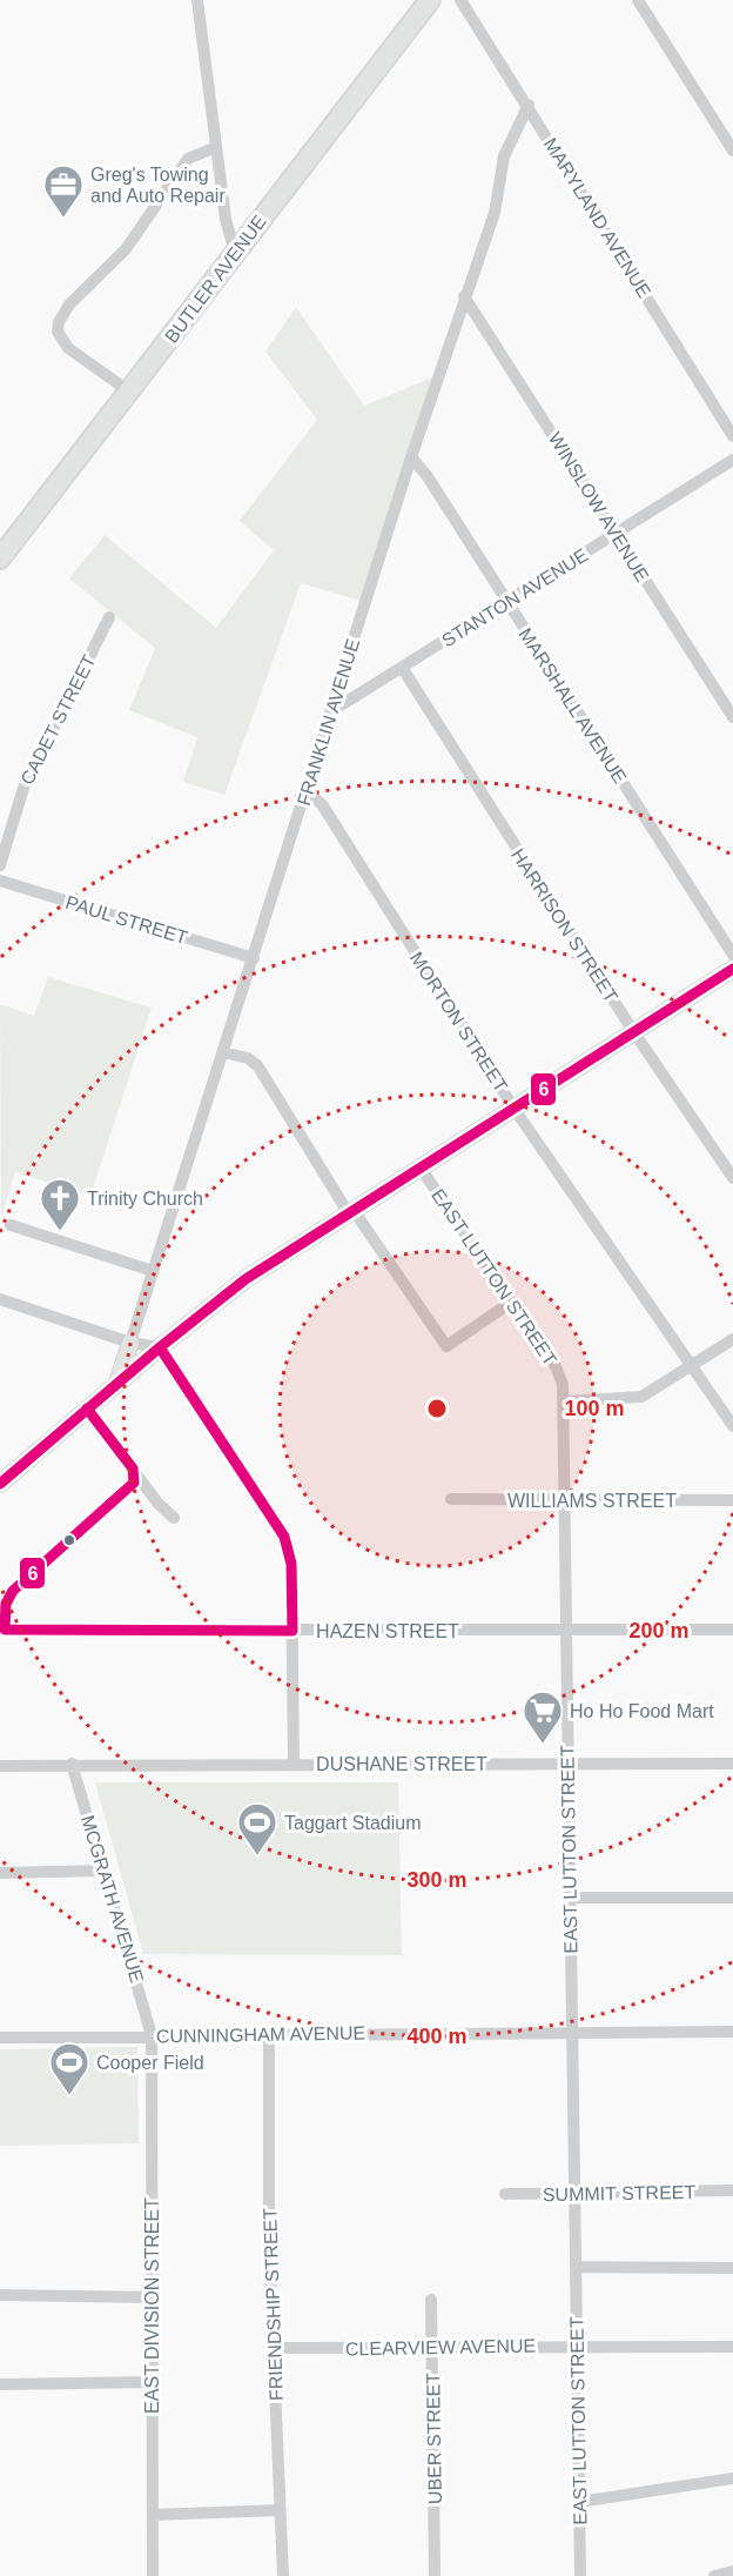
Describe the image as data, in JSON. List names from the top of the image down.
{
  "streets": {
    "main road": ["BUTLER AVENUE"],
    "street": [
      "MARYLAND AVENUE",
      "WINSLOW AVENUE",
      "STANTON AVENUE",
      "MARSHALL AVENUE",
      "CADET STREET",
      "FRANKLIN AVENUE",
      "PAUL STREET",
      "HARRISON STREET",
      "MORTON STREET",
      "EAST LUTTON STREET",
      "WILLIAMS STREET",
      "HAZEN STREET",
      "DUSHANE STREET",
      "MCGRATH AVENUE",
      "CUNNINGHAM AVENUE",
      "SUMMIT STREET",
      "FRIENDSHIP STREET",
      "EAST DIVISION STREET",
      "CLEARVIEW AVENUE",
      "UBER STREET"
    ]
  },
  "crossings": [
    ["MARYLAND AVENUE", "FRANKLIN AVENUE"],
    ["WINSLOW AVENUE", "STANTON AVENUE"],
    ["WINSLOW AVENUE", "FRANKLIN AVENUE"],
    ["STANTON AVENUE", "MARSHALL AVENUE"],
    ["STANTON AVENUE", "FRANKLIN AVENUE"],
    ["STANTON AVENUE", "HARRISON STREET"],
    ["MARSHALL AVENUE", "FRANKLIN AVENUE"],
    ["FRANKLIN AVENUE", "PAUL STREET"],
    ["FRANKLIN AVENUE", "MORTON STREET"],
    ["EAST LUTTON STREET", "WILLIAMS STREET"],
    ["EAST LUTTON STREET", "HAZEN STREET"],
    ["EAST LUTTON STREET", "DUSHANE STREET"],
    ["EAST LUTTON STREET", "CUNNINGHAM AVENUE"],
    ["EAST LUTTON STREET", "SUMMIT STREET"],
    ["EAST LUTTON STREET", "CLEARVIEW AVENUE"],
    ["DUSHANE STREET", "MCGRATH AVENUE"],
    ["MCGRATH AVENUE", "CUNNINGHAM AVENUE"],
    ["MCGRATH AVENUE", "EAST DIVISION STREET"],
    ["CUNNINGHAM AVENUE", "FRIENDSHIP STREET"],
    ["CUNNINGHAM AVENUE", "EAST DIVISION STREET"],
    ["FRIENDSHIP STREET", "CLEARVIEW AVENUE"],
    ["CLEARVIEW AVENUE", "UBER STREET"]
  ],
  "places": {
    "office": ["Greg's Towing and Auto Repair"],
    "church": ["Trinity Church"],
    "supermarket": ["Ho Ho Food Mart"],
    "sports": ["Taggart Stadium", "Cooper Field"]
  },
  "lines": ["transit line 6"],
  "rings": [
    "100 m",
    "200 m",
    "300 m",
    "400 m"
  ]
}
